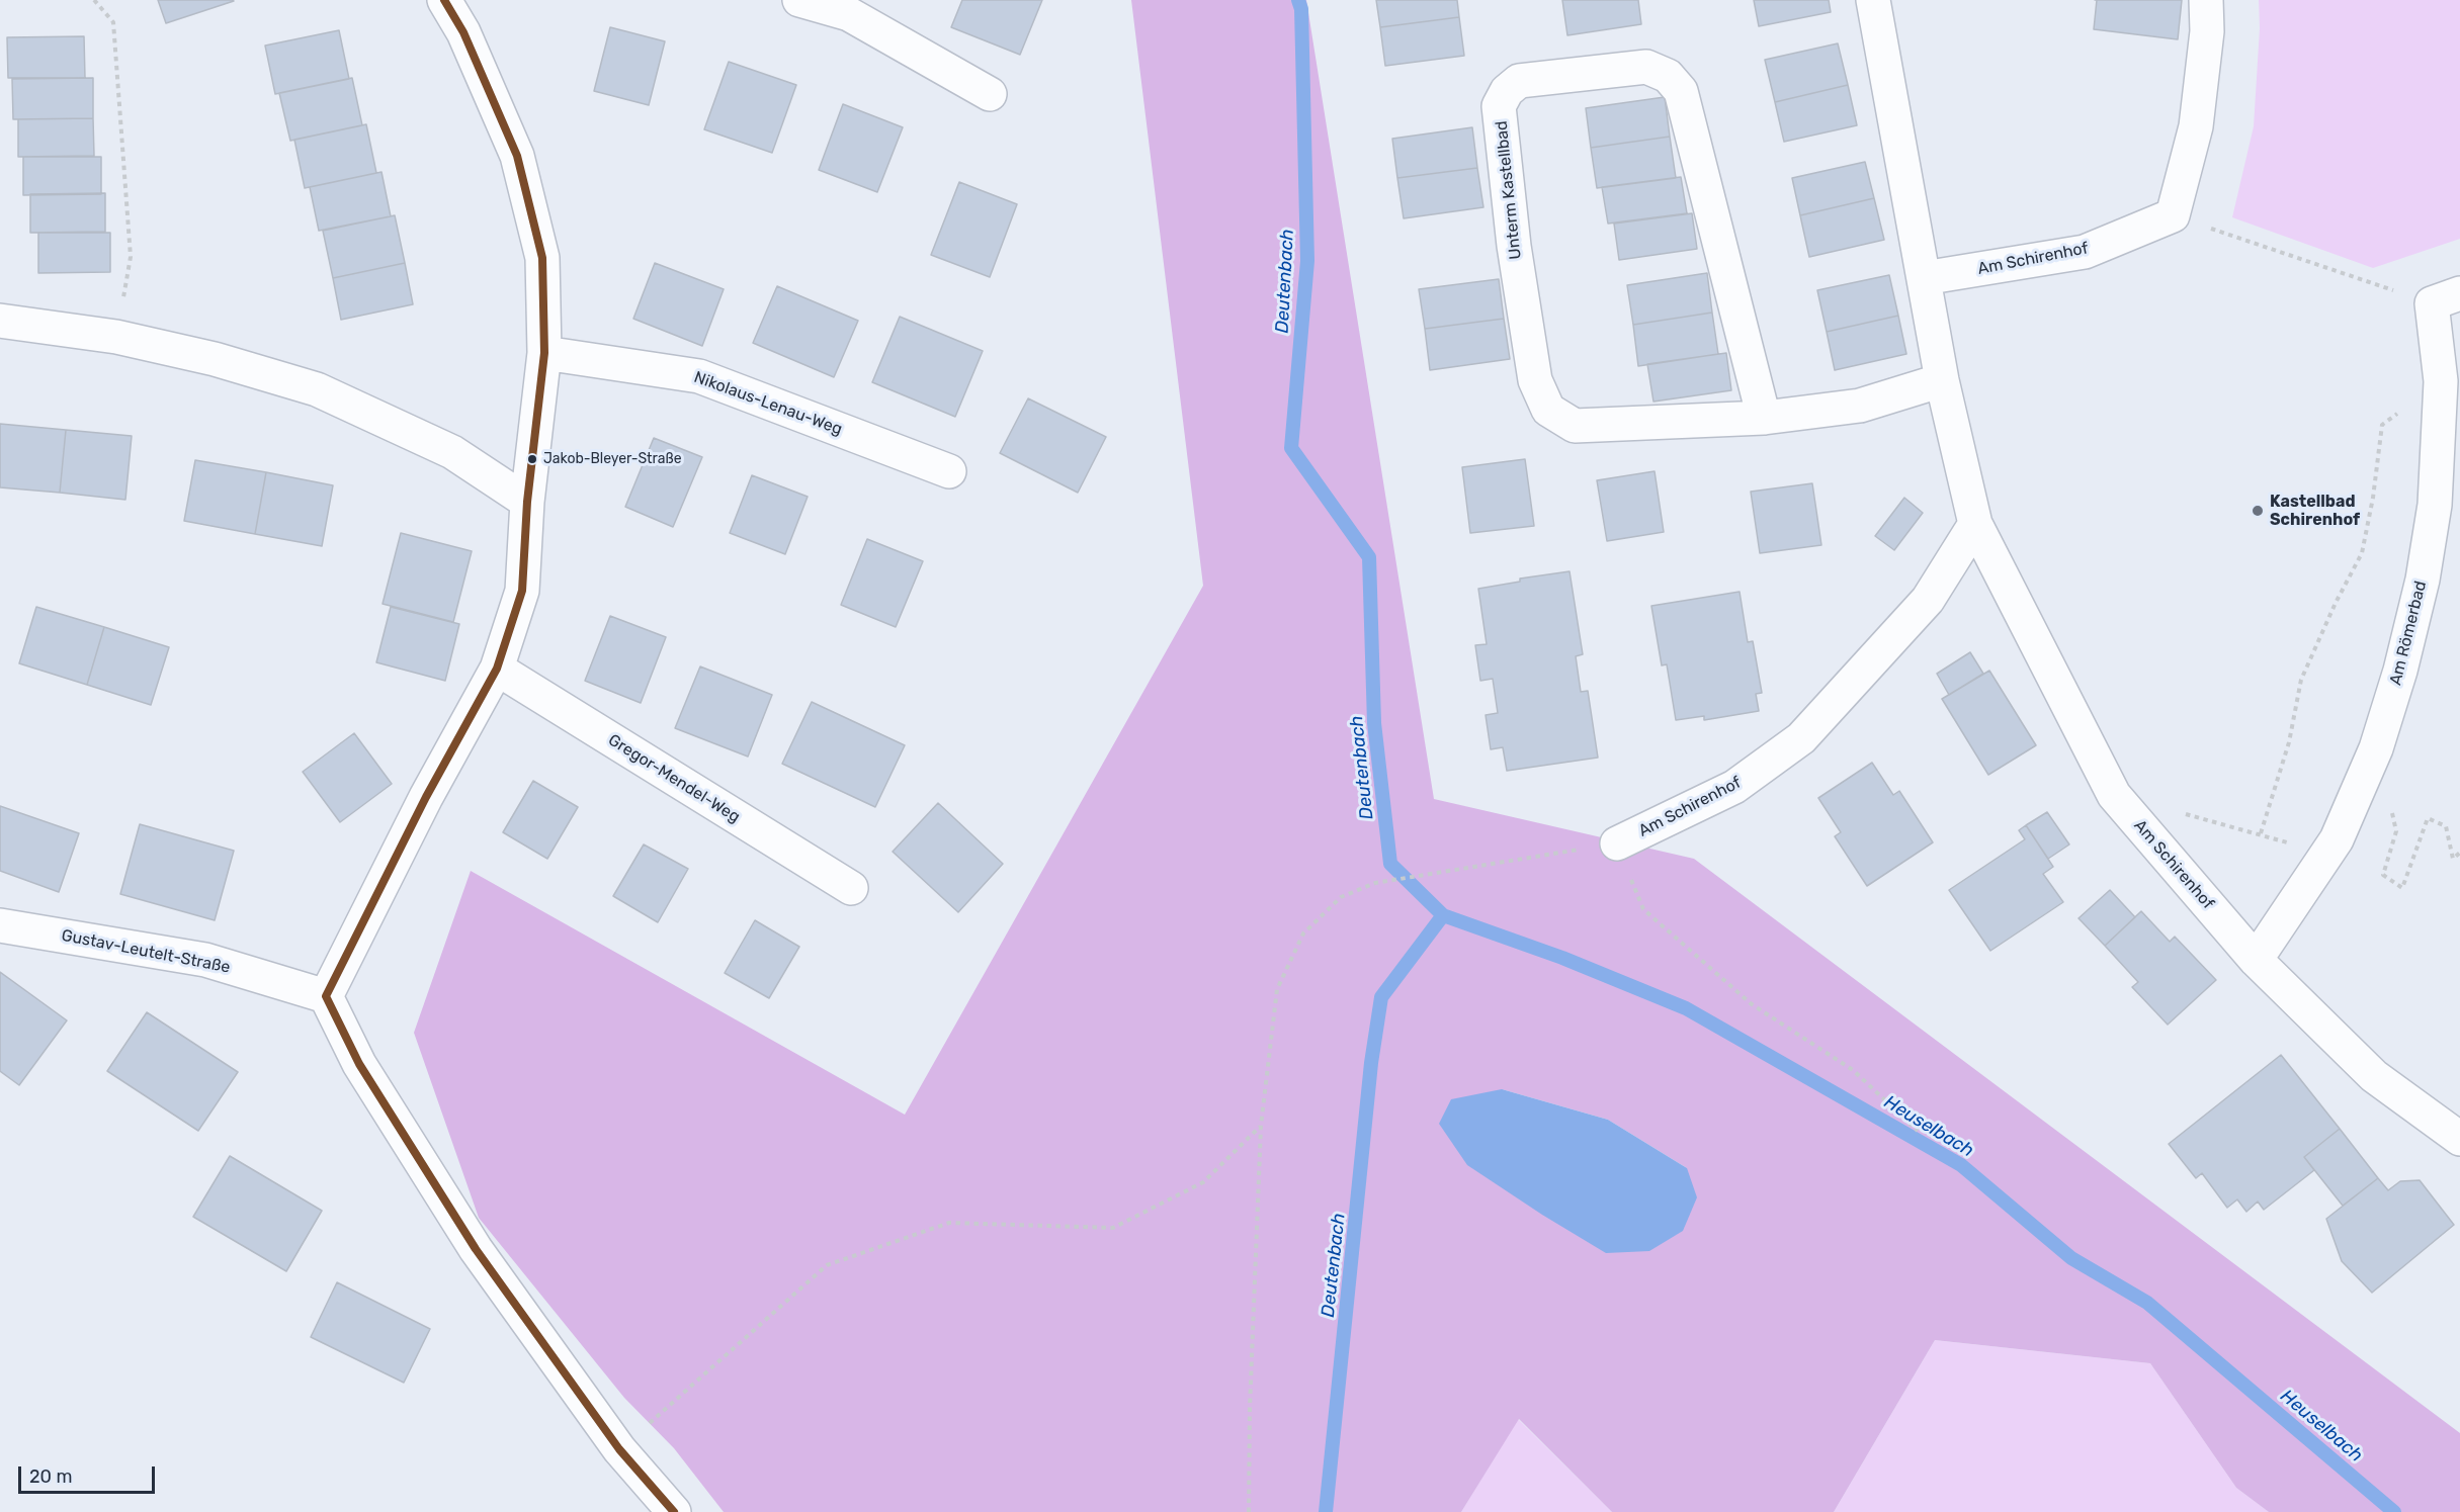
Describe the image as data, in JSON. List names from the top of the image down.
{
  "streets": {
    "street": [
      "Unterm Kastellbad",
      "Am Schirenhof",
      "Nikolaus-Lenau-Weg",
      "Am Römerbad",
      "Gregor-Mendel-Weg",
      "Gustav-Leutelt-Straße"
    ]
  },
  "crossings": [
    ["Unterm Kastellbad", "Am Schirenhof"],
    ["Am Schirenhof", "Am Römerbad"]
  ],
  "water": ["Deutenbach", "Heuselbach"],
  "places": ["Jakob-Bleyer-Straße", "Kastellbad Schirenhof"],
  "scale_bar": "20 m"
}
